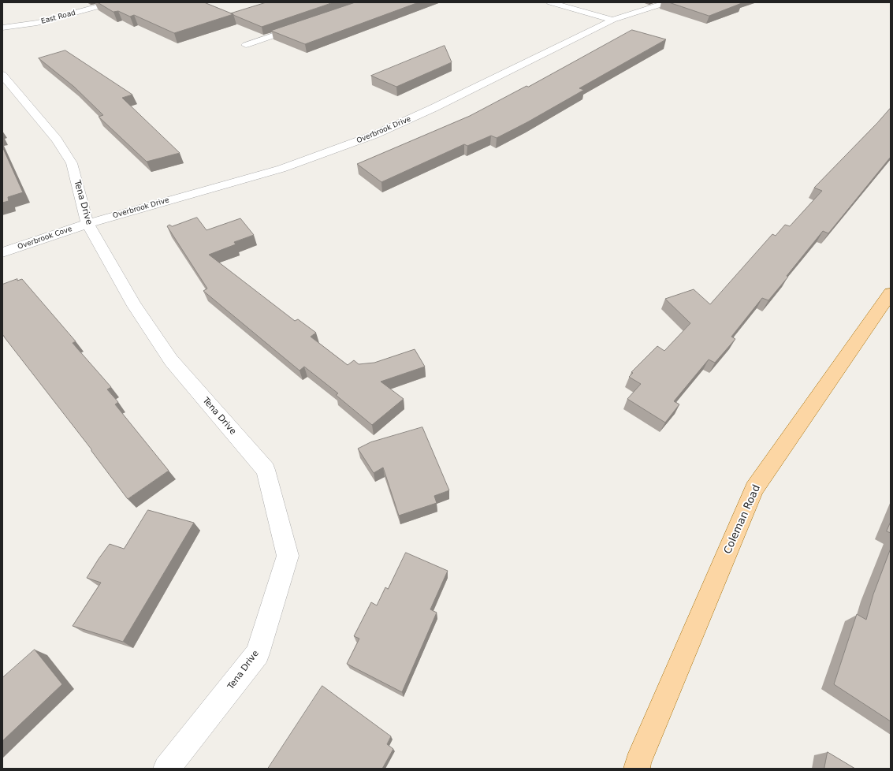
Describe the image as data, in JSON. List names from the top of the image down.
{
  "streets": {
    "main road": ["Coleman Road"],
    "street": [
      "East Road",
      "Overbrook Drive",
      "Tena Drive",
      "Overbrook Cove"
    ]
  },
  "crossings": [
    ["Overbrook Drive", "Tena Drive"],
    ["Overbrook Drive", "Overbrook Cove"],
    ["Tena Drive", "Overbrook Cove"]
  ]
}
